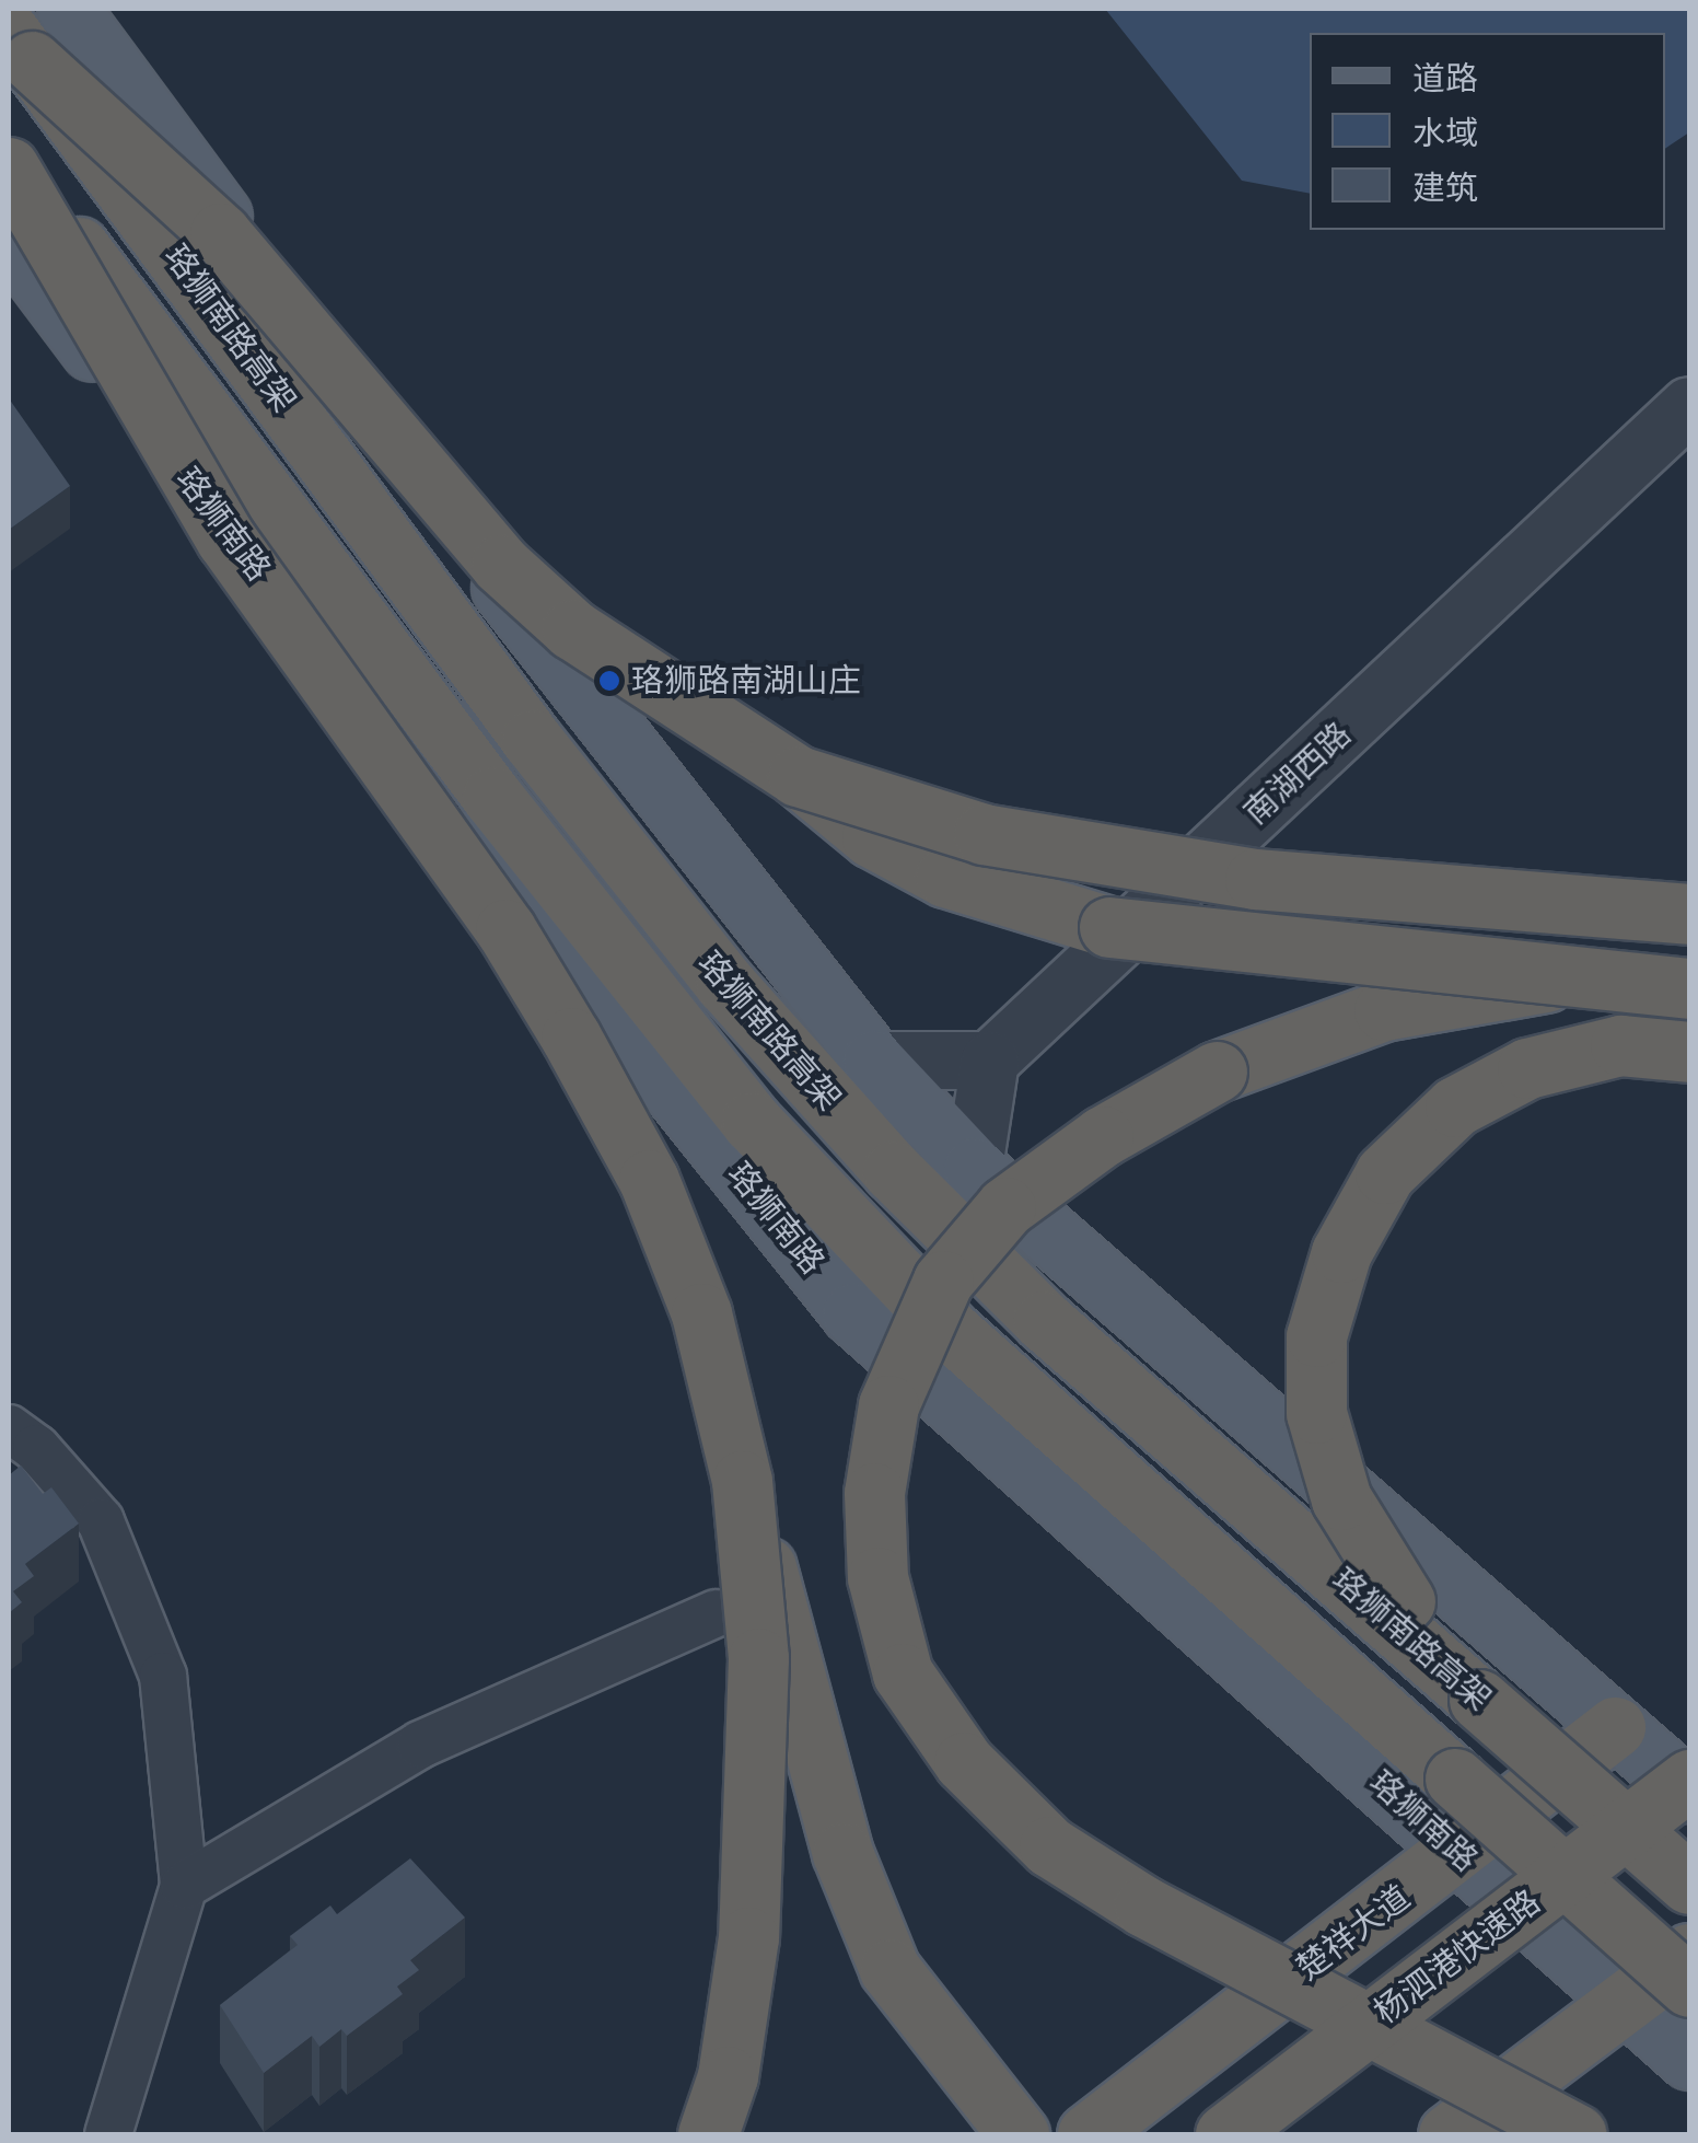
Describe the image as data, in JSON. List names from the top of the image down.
{
  "streets": {
    "highway": ["珞狮南路高架", "楚祥大道", "杨泗港快速路"],
    "main road": ["珞狮南路"],
    "street": ["南湖西路"]
  },
  "crossings": [
    ["珞狮南路", "楚祥大道"]
  ],
  "places": ["珞狮路南湖山庄"],
  "legend": ["道路", "水域", "建筑"]
}
